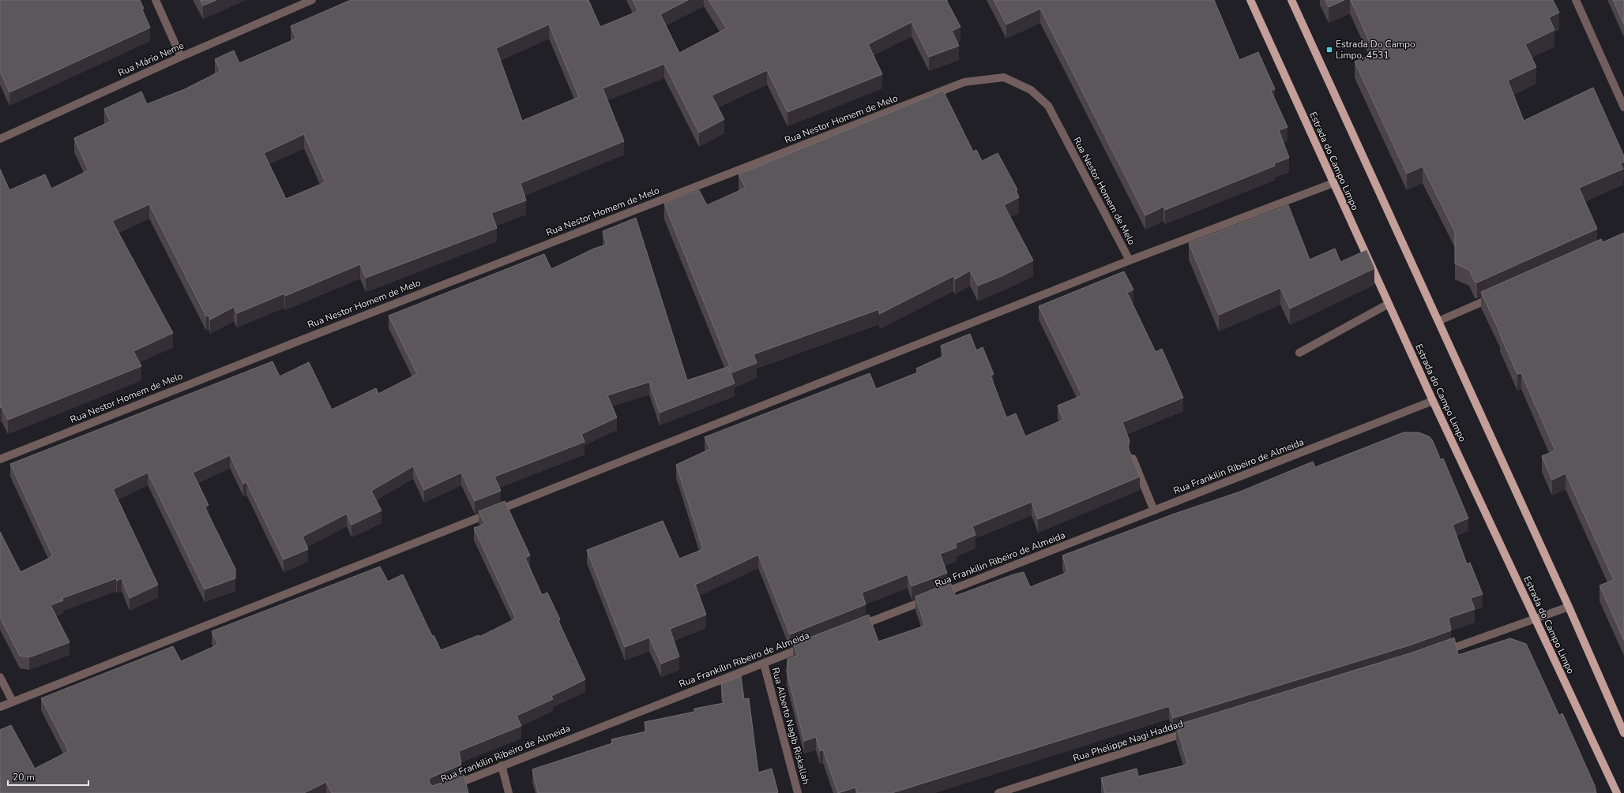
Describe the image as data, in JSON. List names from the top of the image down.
{
  "streets": {
    "main road": ["Estrada do Campo Limpo"],
    "street": [
      "Rua Mário Neme",
      "Rua Nestor Homem de Melo",
      "Rua Frankilin Ribeiro de Almeida",
      "Rua Alberto Nagib Riskallah",
      "Rua Phelippe Nagi Haddad"
    ]
  },
  "crossings": [
    ["Estrada do Campo Limpo", "Rua Frankilin Ribeiro de Almeida"],
    ["Rua Frankilin Ribeiro de Almeida", "Rua Alberto Nagib Riskallah"]
  ],
  "places": {
    "transit": ["Estrada Do Campo Limpo, 4531"]
  },
  "scale_bar": "20 m"
}
